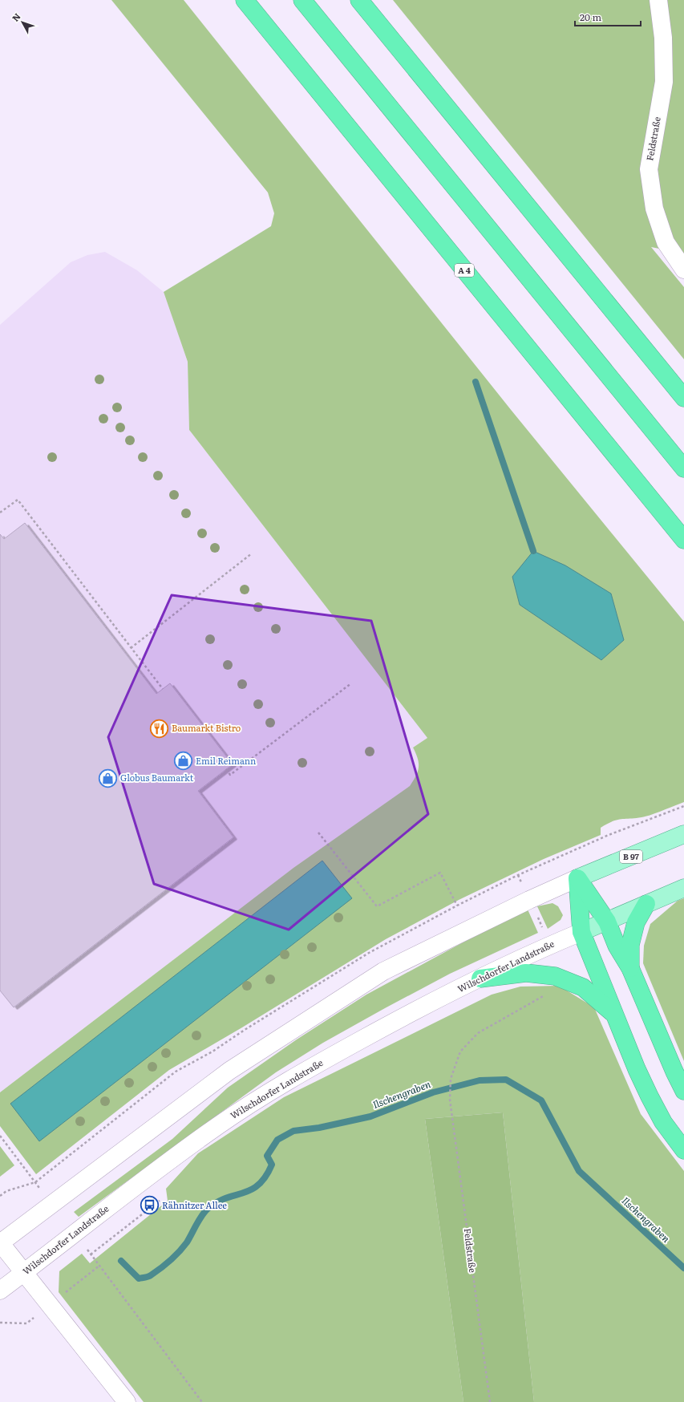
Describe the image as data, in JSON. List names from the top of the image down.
{
  "streets": {
    "highway": ["A 4"],
    "main road": ["Feldstraße", "B 97", "Wilschdorfer Landstraße"]
  },
  "water": ["Ilschengraben"],
  "places": {
    "restaurant": ["Baumarkt Bistro"],
    "shop": ["Emil Reimann", "Globus Baumarkt"],
    "bus stop": ["Rähnitzer Allee"]
  },
  "scale_bar": "20 m",
  "north": "top left"
}
